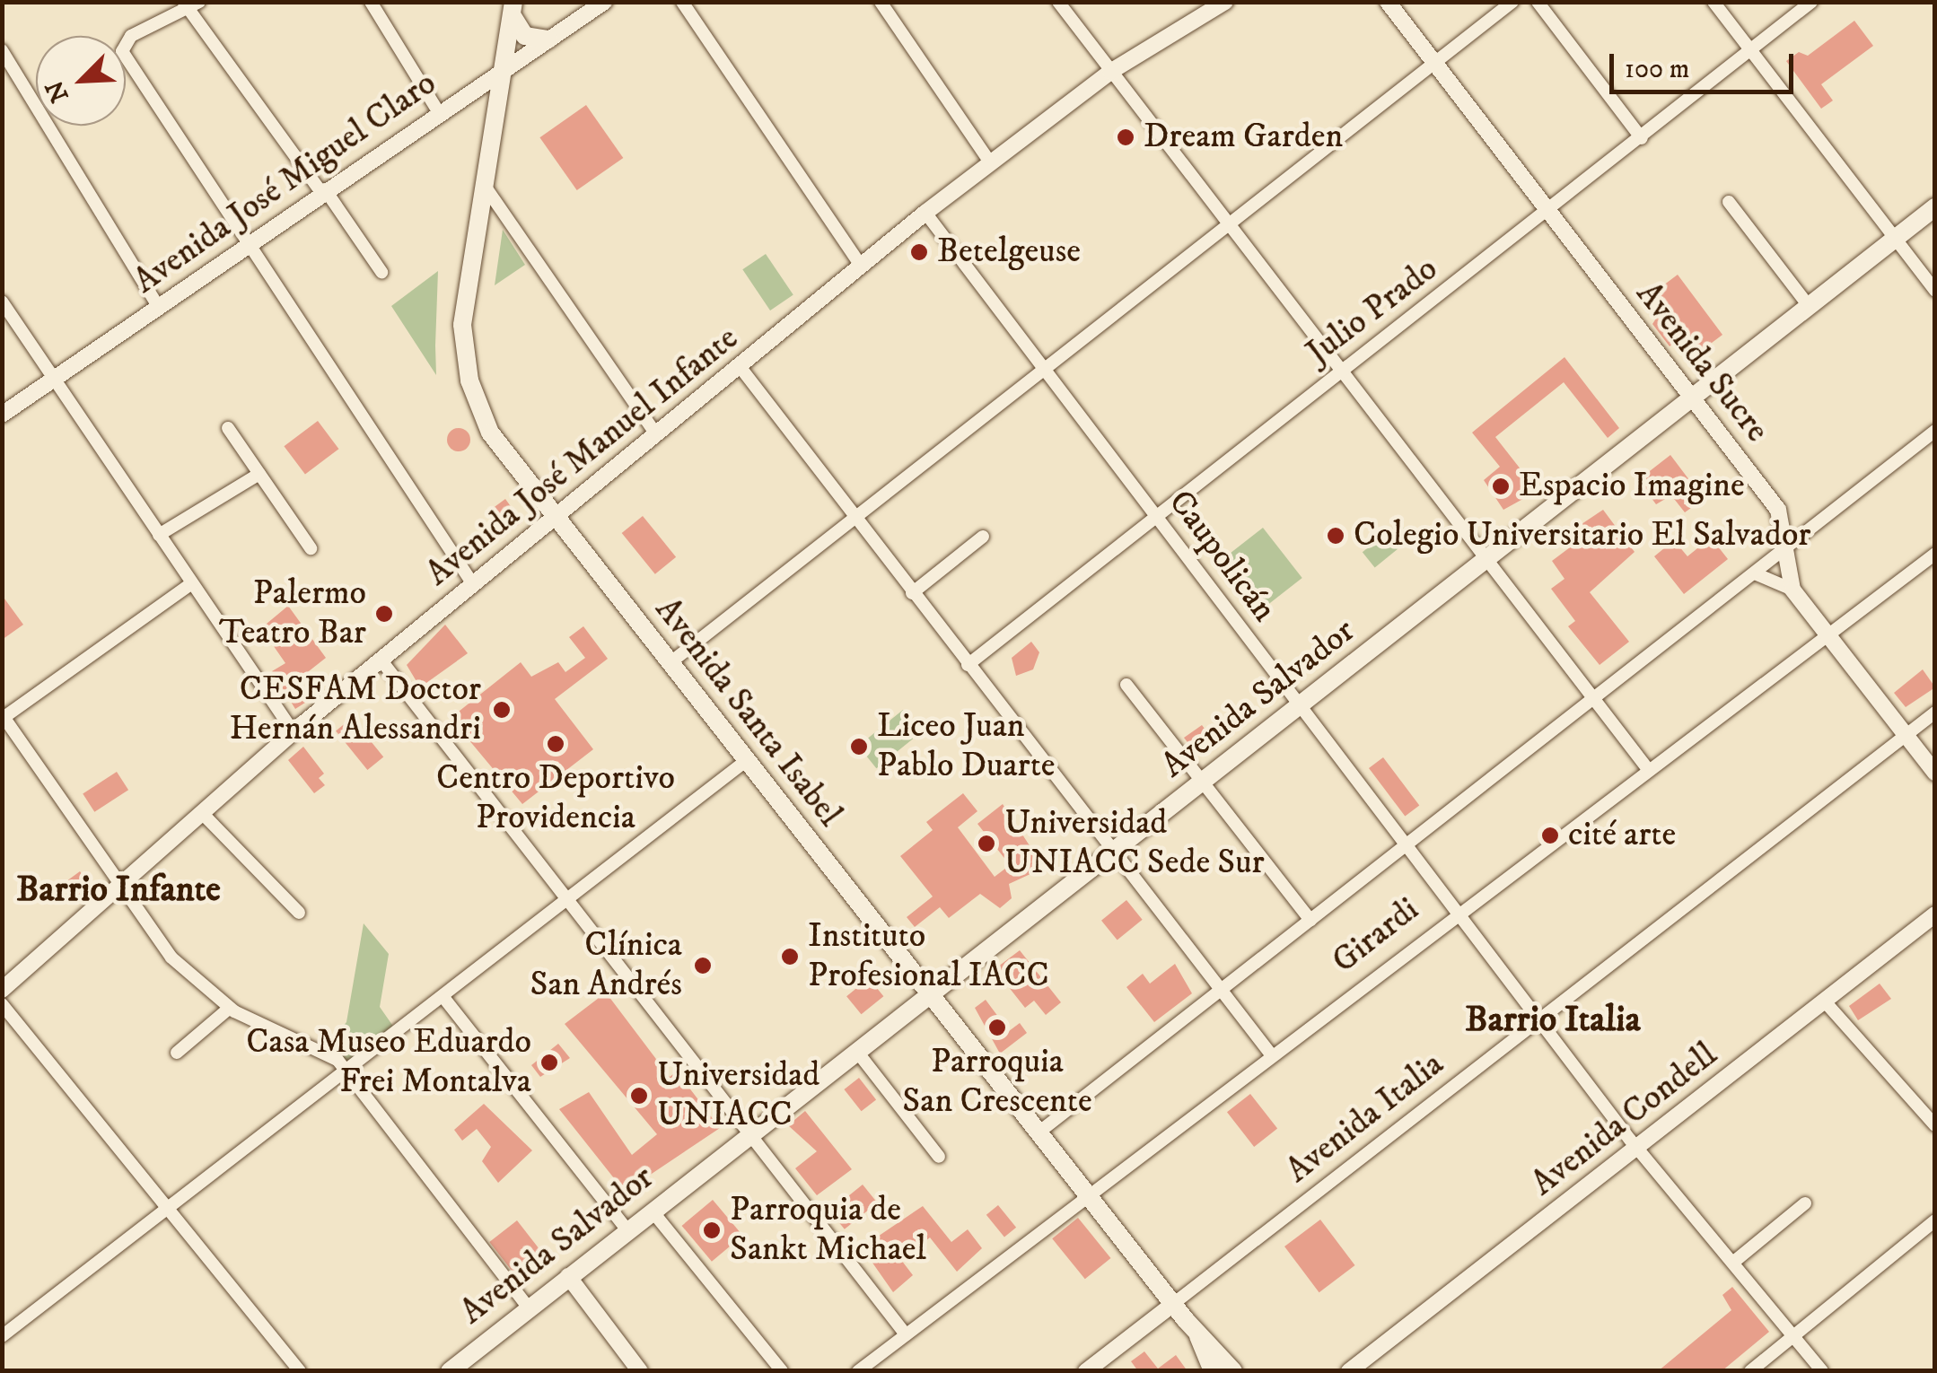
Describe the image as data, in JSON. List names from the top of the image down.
{
  "streets": {
    "main road": ["Avenida Salvador", "Avenida Santa Isabel"],
    "street": [
      "Avenida José Miguel Claro",
      "Julio Prado",
      "Avenida Sucre",
      "Avenida José Manuel Infante",
      "Caupolicán",
      "Girardi",
      "Avenida Italia",
      "Avenida Condell"
    ]
  },
  "crossings": [
    ["Avenida José Miguel Claro", "Avenida Santa Isabel"],
    ["Julio Prado", "Avenida Sucre"],
    ["Julio Prado", "Caupolicán"],
    ["Avenida Sucre", "Avenida Salvador"],
    ["Avenida Sucre", "Girardi"],
    ["Avenida Sucre", "Avenida Italia"],
    ["Avenida José Manuel Infante", "Caupolicán"],
    ["Avenida José Manuel Infante", "Avenida Santa Isabel"],
    ["Caupolicán", "Avenida Salvador"],
    ["Caupolicán", "Girardi"],
    ["Caupolicán", "Avenida Italia"],
    ["Caupolicán", "Avenida Condell"],
    ["Avenida Salvador", "Avenida Santa Isabel"],
    ["Avenida Santa Isabel", "Girardi"],
    ["Avenida Santa Isabel", "Avenida Italia"]
  ],
  "districts": ["Barrio Infante", "Barrio Italia"],
  "places": [
    "Dream Garden",
    "Betelgeuse",
    "Espacio Imagine",
    "Colegio Universitario El Salvador",
    "Palermo Teatro Bar",
    "CESFAM Doctor Hernán Alessandri",
    "Centro Deportivo Providencia",
    "Liceo Juan Pablo Duarte",
    "cité arte",
    "Universidad UNIACC Sede Sur",
    "Instituto Profesional IACC",
    "Clínica San Andrés",
    "Parroquia San Crescente",
    "Casa Museo Eduardo Frei Montalva",
    "Universidad UNIACC",
    "Parroquia de Sankt Michael"
  ],
  "scale_bar": "100 m",
  "north": "bottom left"
}
